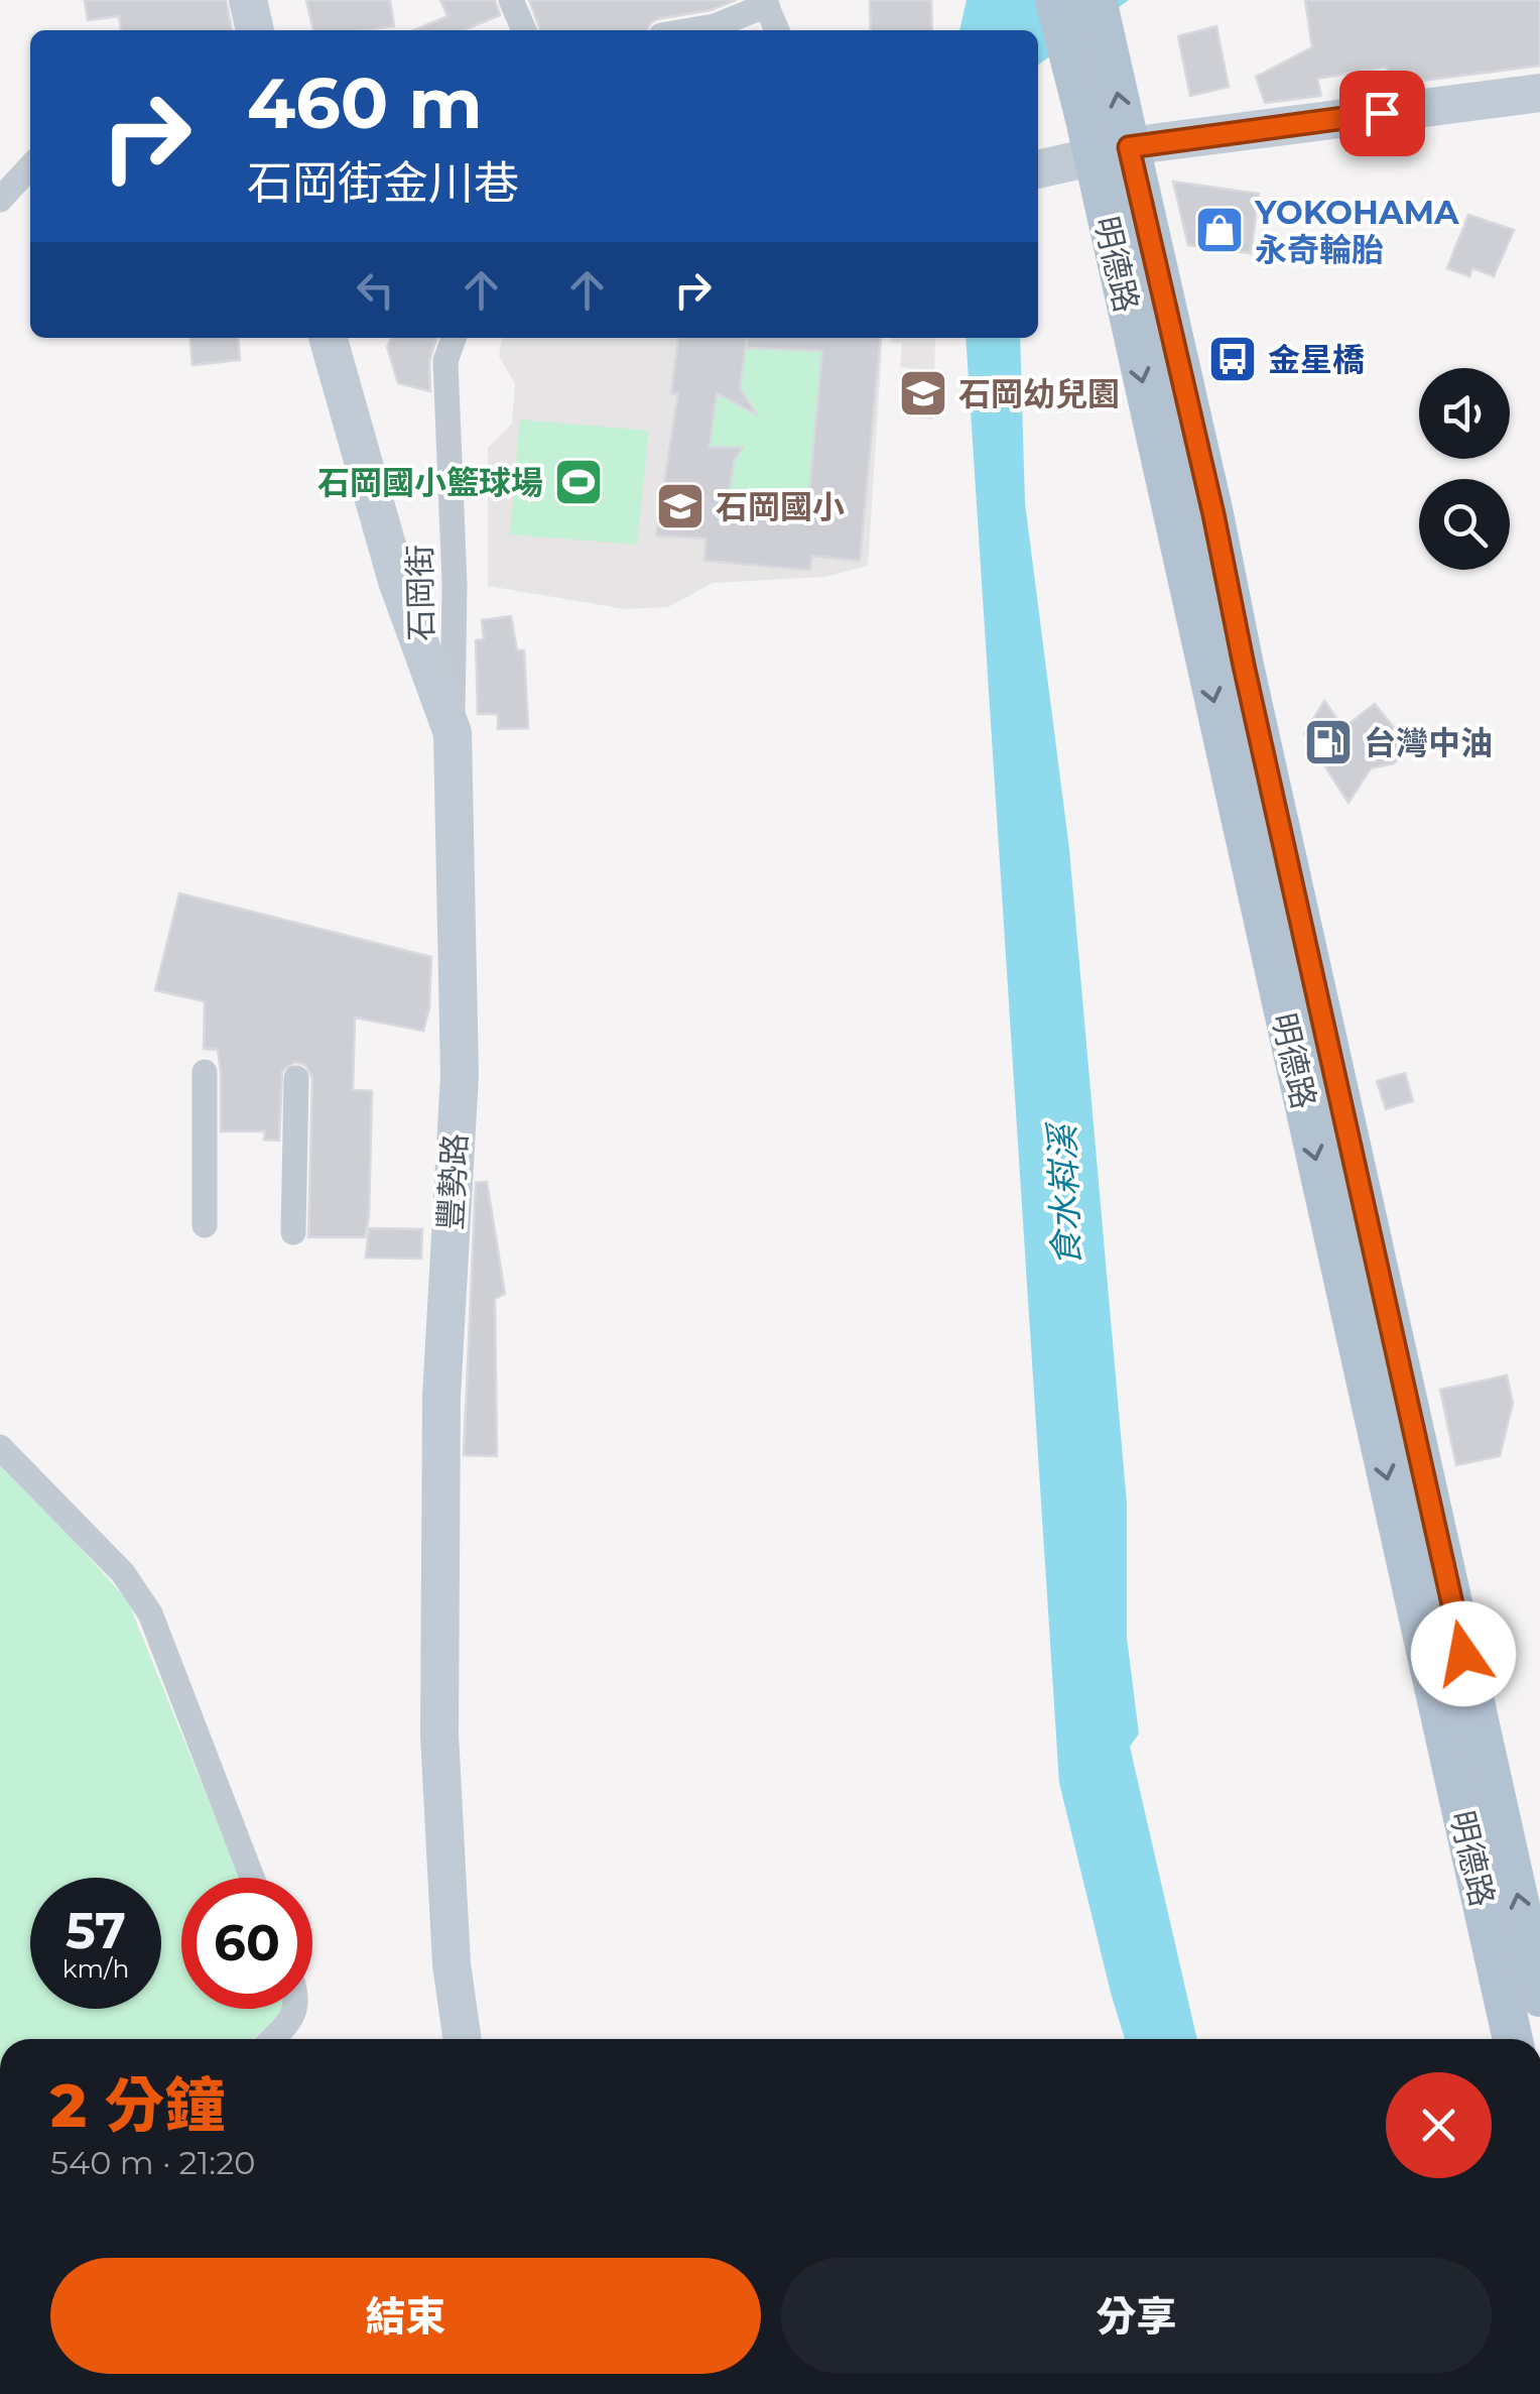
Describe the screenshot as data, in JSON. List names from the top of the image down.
{
  "streets": {
    "main road": ["明德路"],
    "street": ["石岡街", "豐勢路"]
  },
  "crossings": [
    ["石岡街", "豐勢路"]
  ],
  "water": ["食水嵙溪"],
  "places": {
    "shop": ["YOKOHAMA 永奇輪胎"],
    "bus stop": ["金星橋"],
    "school or university": ["石岡幼兒園", "石岡國小"],
    "sports": ["石岡國小籃球場"],
    "fuel station": ["台灣中油"]
  },
  "page": {
    "turn": ["460 m", "石岡街金川巷"],
    "speed": "57 km/h",
    "limit": "60",
    "heading": ["2 分鐘", "540 m · 21:20"],
    "buttons": ["結束", "分享"]
  }
}
